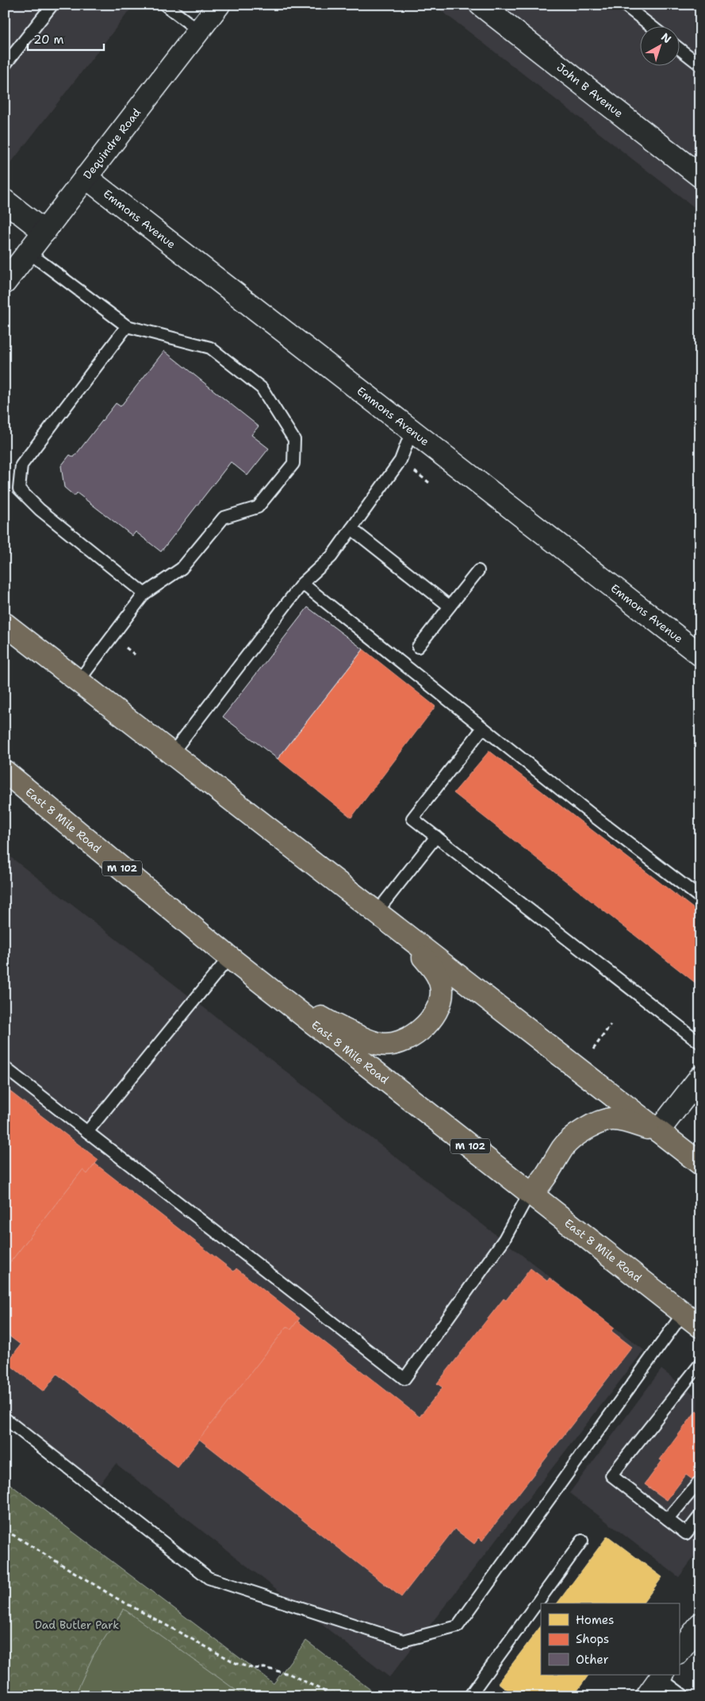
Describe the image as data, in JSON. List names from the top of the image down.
{
  "streets": {
    "highway": ["East 8 Mile Road", "M 102"],
    "street": ["John B Avenue", "Dequindre Road", "Emmons Avenue"]
  },
  "crossings": [
    ["Dequindre Road", "Emmons Avenue"]
  ],
  "parks": ["Dad Butler Park"],
  "legend": ["Homes", "Shops", "Other"],
  "scale_bar": "20 m",
  "north": "top right"
}
